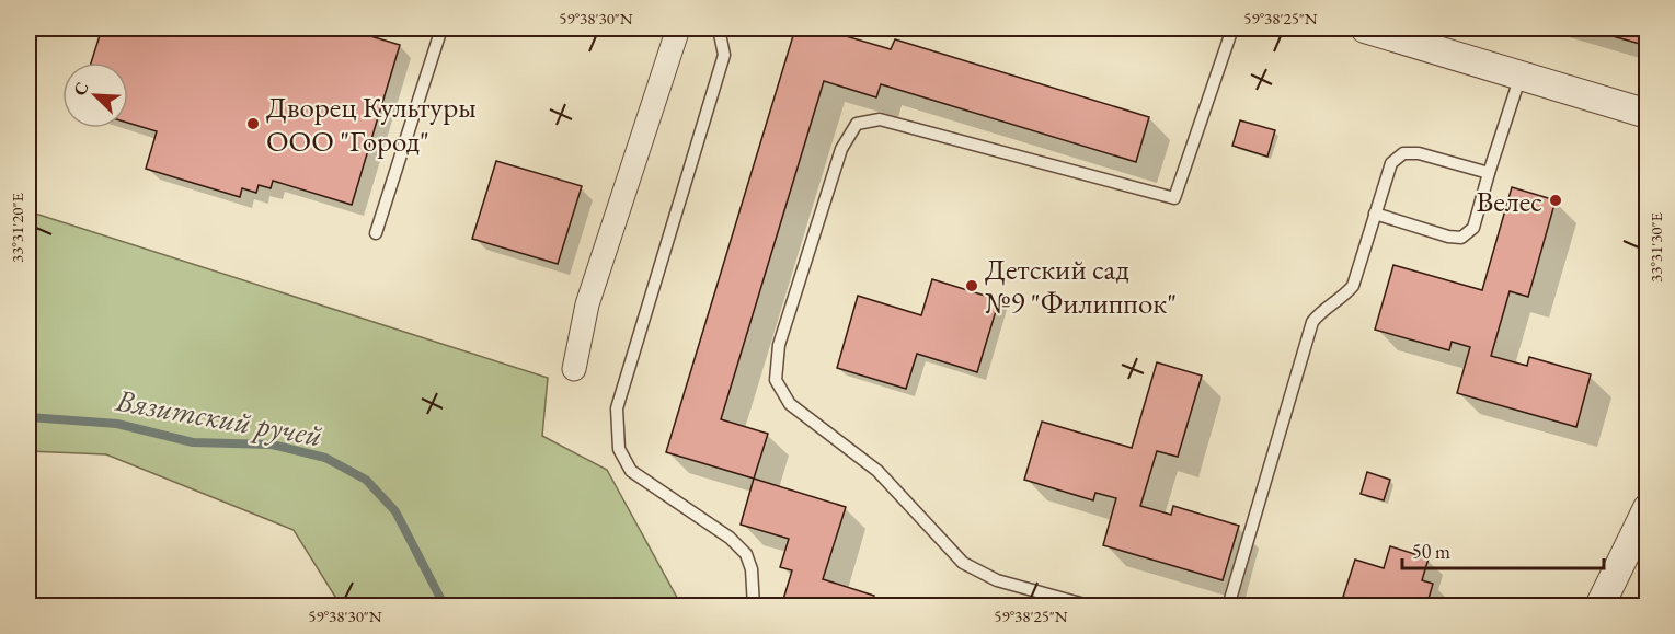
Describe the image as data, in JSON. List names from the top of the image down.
{
  "water": ["Вязитский ручей"],
  "places": ["Дворец Культуры ООО \"Город\"", "Велес", "Детский сад №9 \"Филиппок\""],
  "scale_bar": "50 m",
  "north": "top left",
  "coordinates": [
    "59°38'30\"N",
    "59°38'25\"N",
    "33°31'20\"E",
    "33°31'30\"E"
  ]
}
